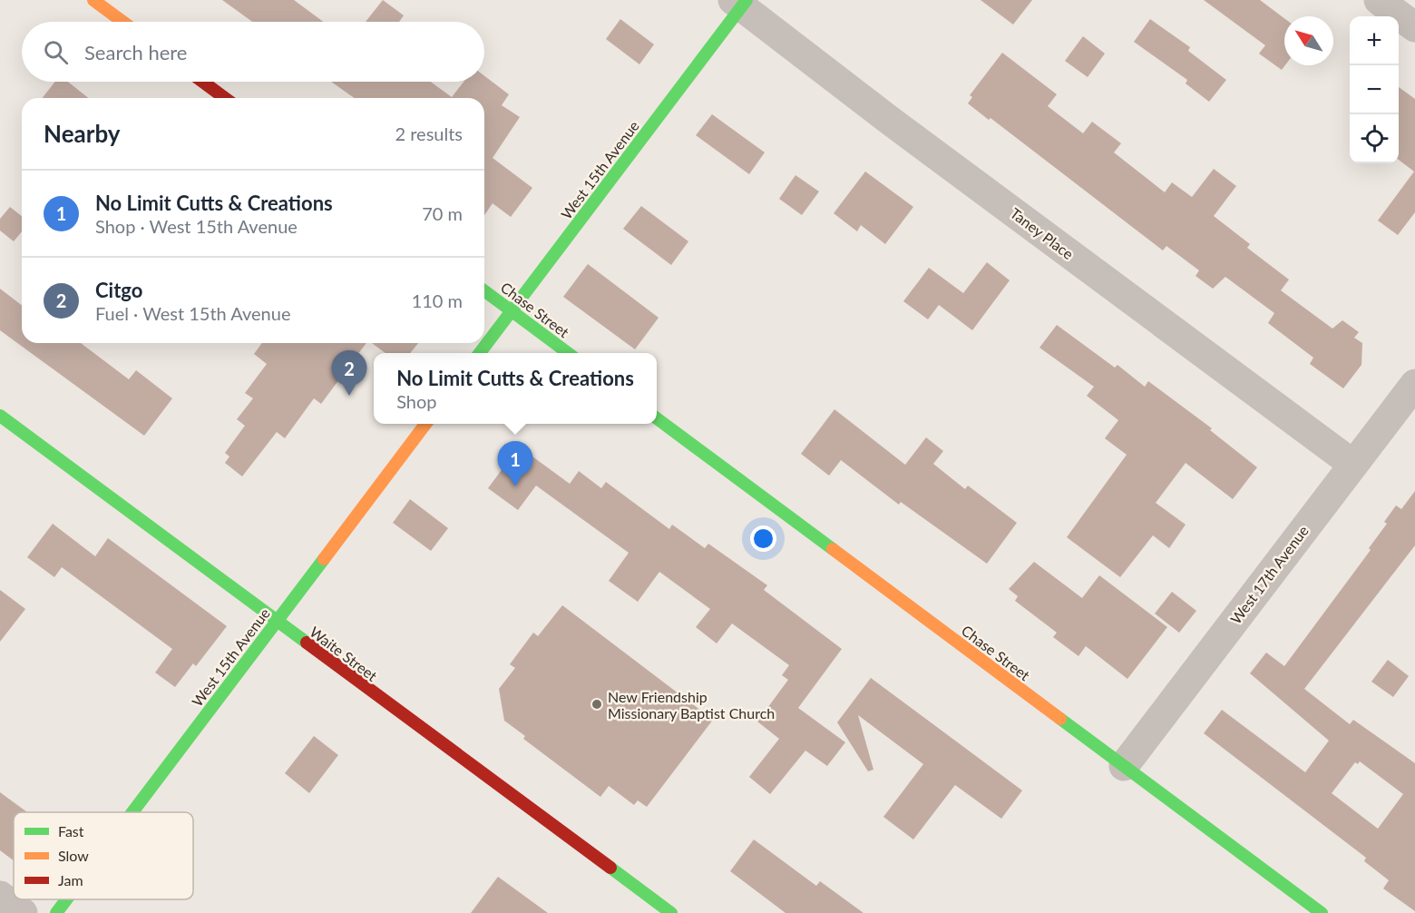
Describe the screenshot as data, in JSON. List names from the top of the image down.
{
  "streets": {
    "street": [
      "West 15th Avenue",
      "Taney Place",
      "Chase Street",
      "West 17th Avenue",
      "Waite Street"
    ]
  },
  "crossings": [
    ["West 15th Avenue", "Taney Place"],
    ["West 15th Avenue", "Chase Street"],
    ["West 15th Avenue", "Waite Street"],
    ["Taney Place", "West 17th Avenue"],
    ["Chase Street", "West 17th Avenue"]
  ],
  "places": ["New Friendship Missionary Baptist Church"],
  "legend": ["Fast", "Slow", "Jam"],
  "north": "top left",
  "page": {
    "map_buttons": ["+", "−"],
    "search": "Search here",
    "heading": ["Nearby", "2 results"],
    "list": [
      {
        "mark": "1",
        "name": "No Limit Cutts & Creations",
        "note": "Shop · West 15th Avenue",
        "value": "70 m"
      },
      {
        "mark": "2",
        "name": "Citgo",
        "note": "Fuel · West 15th Avenue",
        "value": "110 m"
      }
    ],
    "pins": ["2", "1"],
    "popup": ["No Limit Cutts & Creations", "Shop"]
  }
}
